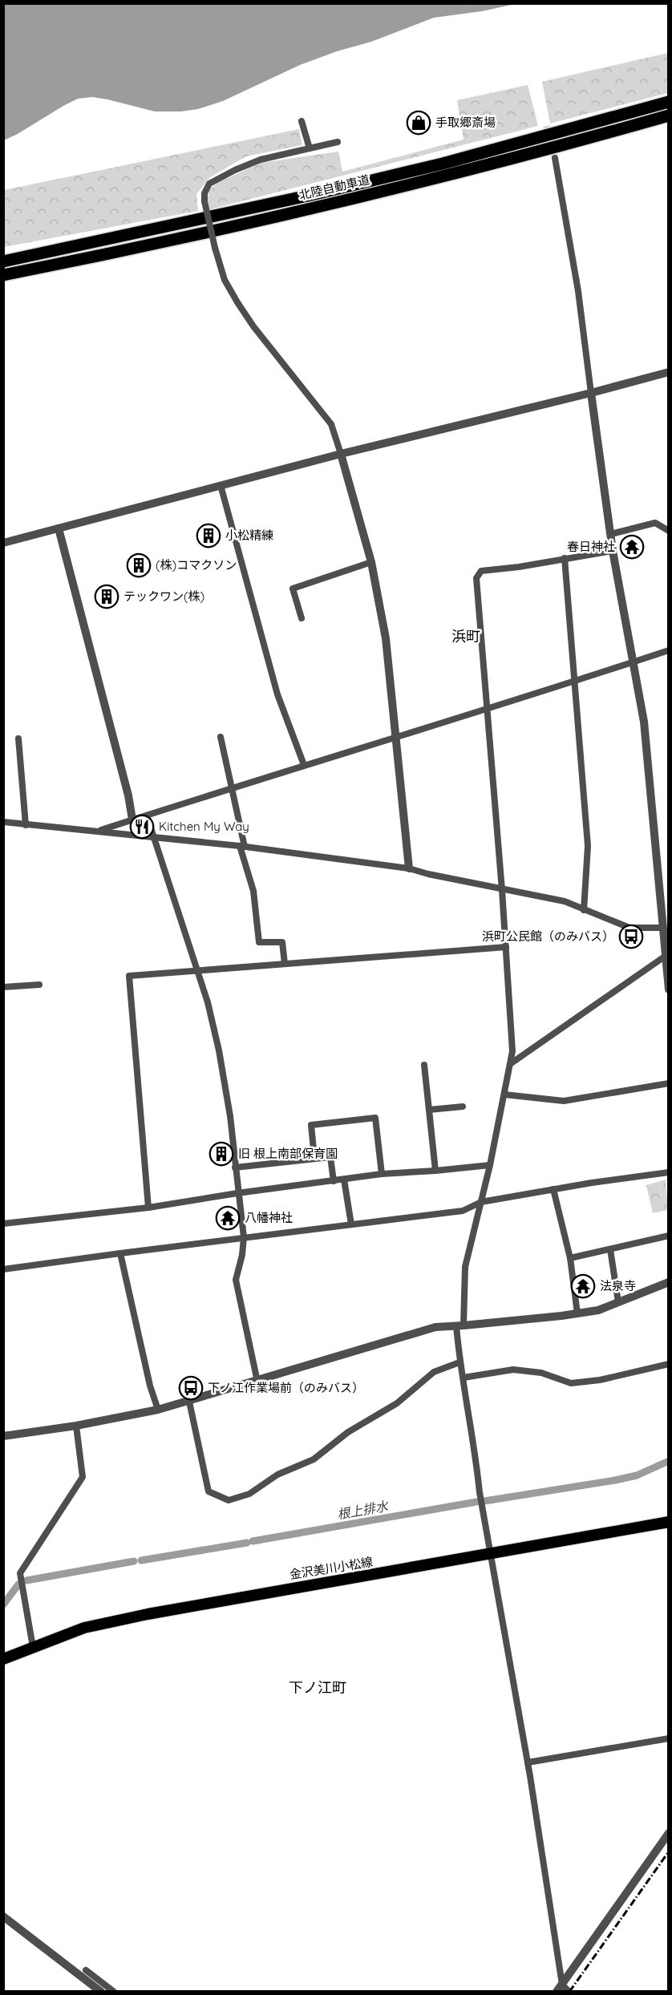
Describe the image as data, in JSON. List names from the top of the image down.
{
  "streets": {
    "highway": ["北陸自動車道"],
    "main road": ["金沢美川小松線"]
  },
  "districts": ["浜町", "下ノ江町"],
  "water": ["根上排水"],
  "places": {
    "shop": ["手取郷斎場"],
    "building": [
      "小松精練",
      "(株)コマクソン",
      "テックワン(株)",
      "旧 根上南部保育園"
    ],
    "temple": ["春日神社", "八幡神社", "法泉寺"],
    "restaurant": ["Kitchen My Way"],
    "bus stop": ["浜町公民館（のみバス）", "下ノ江作業場前（のみバス）"]
  }
}
